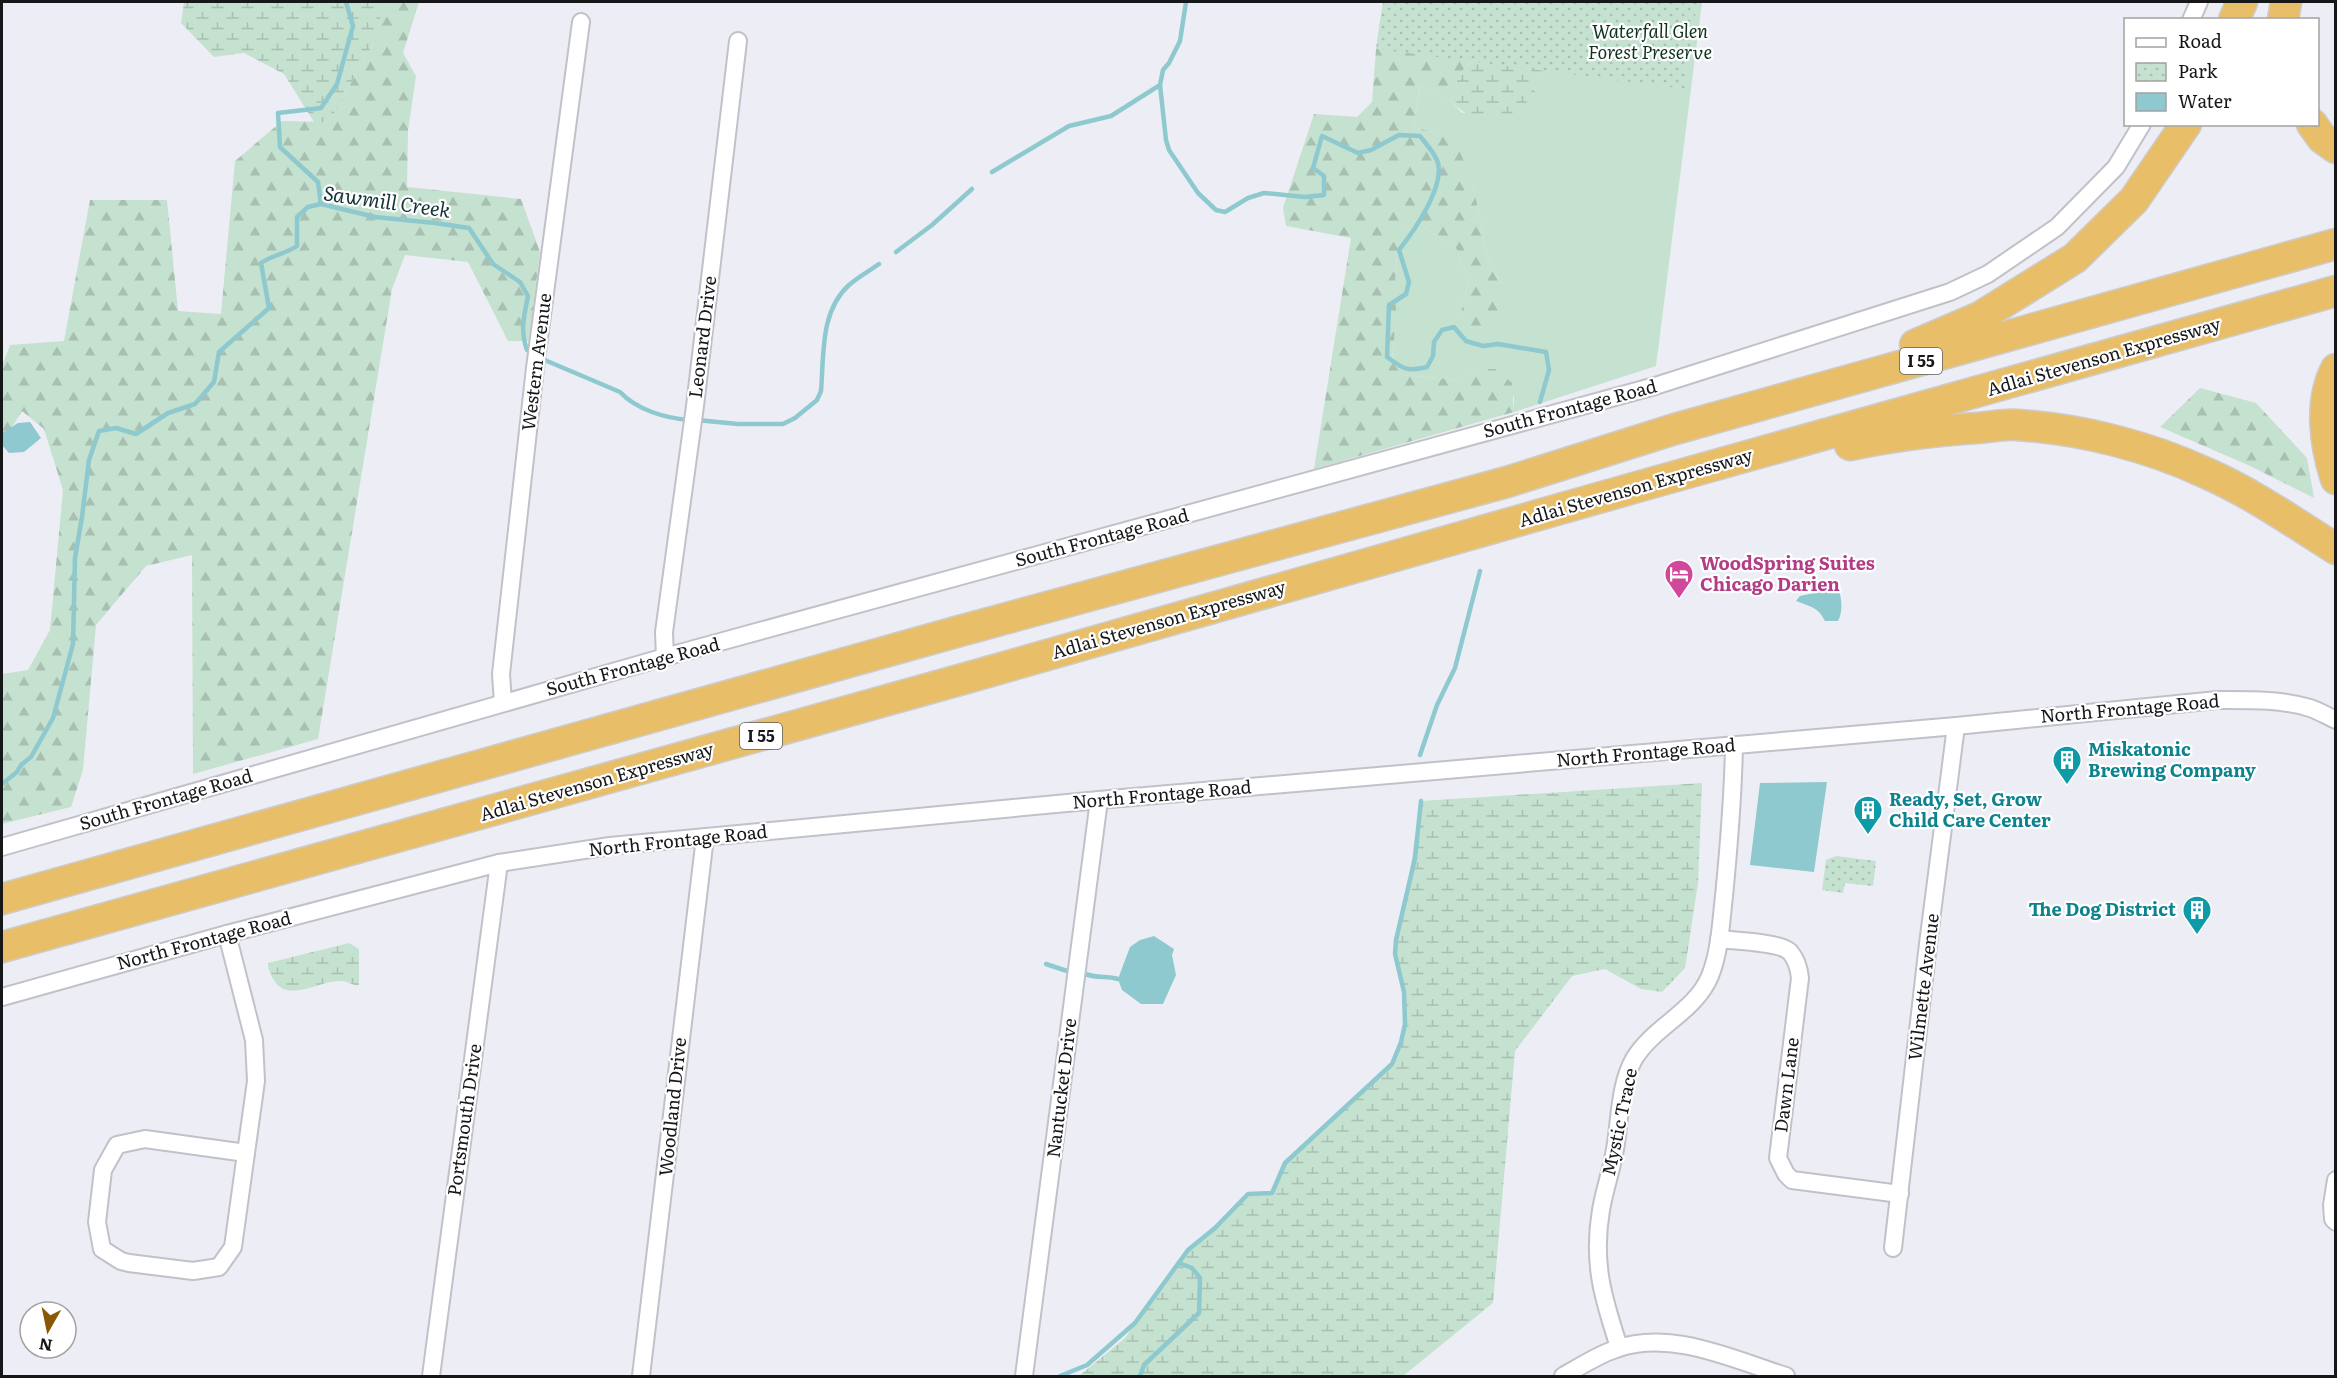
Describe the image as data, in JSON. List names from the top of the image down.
{
  "streets": {
    "highway": ["Adlai Stevenson Expressway", "I 55"],
    "street": [
      "Leonard Drive",
      "Western Avenue",
      "South Frontage Road",
      "North Frontage Road",
      "Wilmette Avenue",
      "Dawn Lane",
      "Nantucket Drive",
      "Woodland Drive",
      "Portsmouth Drive",
      "Mystic Trace"
    ]
  },
  "crossings": [
    ["Leonard Drive", "South Frontage Road"],
    ["Western Avenue", "South Frontage Road"],
    ["North Frontage Road", "Wilmette Avenue"],
    ["North Frontage Road", "Nantucket Drive"],
    ["North Frontage Road", "Woodland Drive"],
    ["North Frontage Road", "Portsmouth Drive"],
    ["North Frontage Road", "Mystic Trace"],
    ["Wilmette Avenue", "Dawn Lane"],
    ["Dawn Lane", "Mystic Trace"]
  ],
  "water": ["Sawmill Creek"],
  "parks": ["Waterfall Glen Forest Preserve"],
  "places": {
    "hotel": ["WoodSpring Suites Chicago Darien"],
    "building": ["Miskatonic Brewing Company", "Ready, Set, Grow Child Care Center", "The Dog District"]
  },
  "legend": ["Road", "Park", "Water"],
  "north": "bottom"
}
